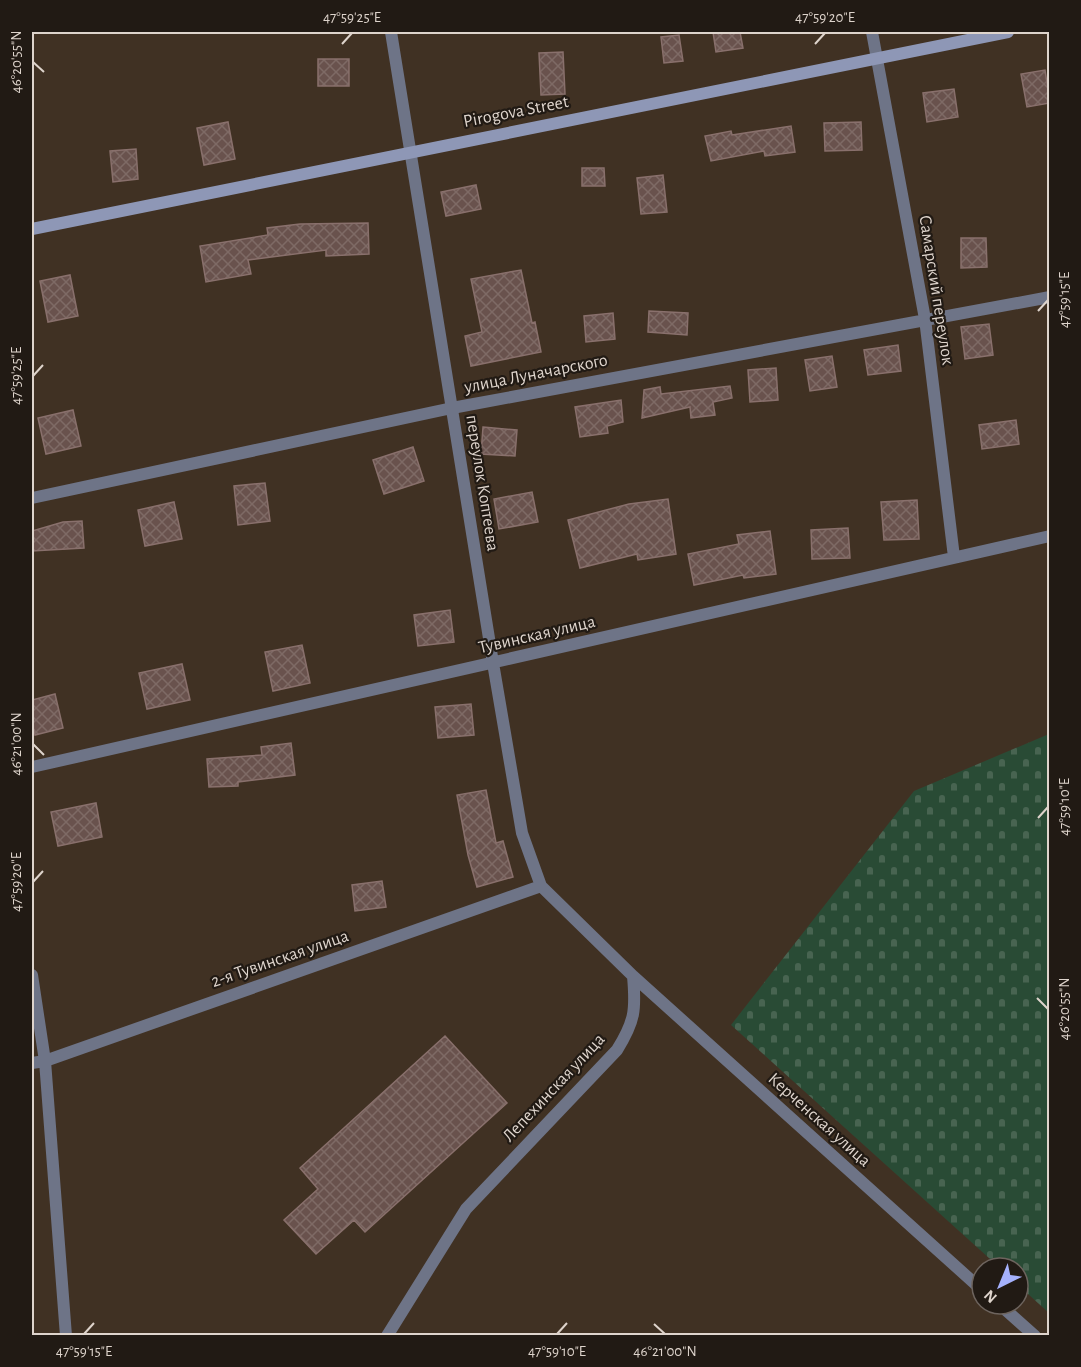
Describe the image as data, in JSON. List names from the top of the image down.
{
  "streets": {
    "main road": ["Pirogova Street"],
    "street": [
      "Самарский переулок",
      "улица Луначарского",
      "переулок Коптеева",
      "Тувинская улица",
      "2-я Тувинская улица",
      "Лепехинская улица",
      "Керченская улица"
    ]
  },
  "crossings": [
    ["Pirogova Street", "Самарский переулок"],
    ["Pirogova Street", "переулок Коптеева"],
    ["Самарский переулок", "улица Луначарского"],
    ["Самарский переулок", "Тувинская улица"],
    ["улица Луначарского", "переулок Коптеева"],
    ["переулок Коптеева", "Тувинская улица"],
    ["переулок Коптеева", "2-я Тувинская улица"],
    ["Лепехинская улица", "Керченская улица"]
  ],
  "north": "bottom left",
  "coordinates": [
    "47°59'25\"E",
    "47°59'20\"E",
    "46°20'55\"N",
    "47°59'15\"E",
    "46°21'00\"N",
    "47°59'10\"E"
  ]
}
